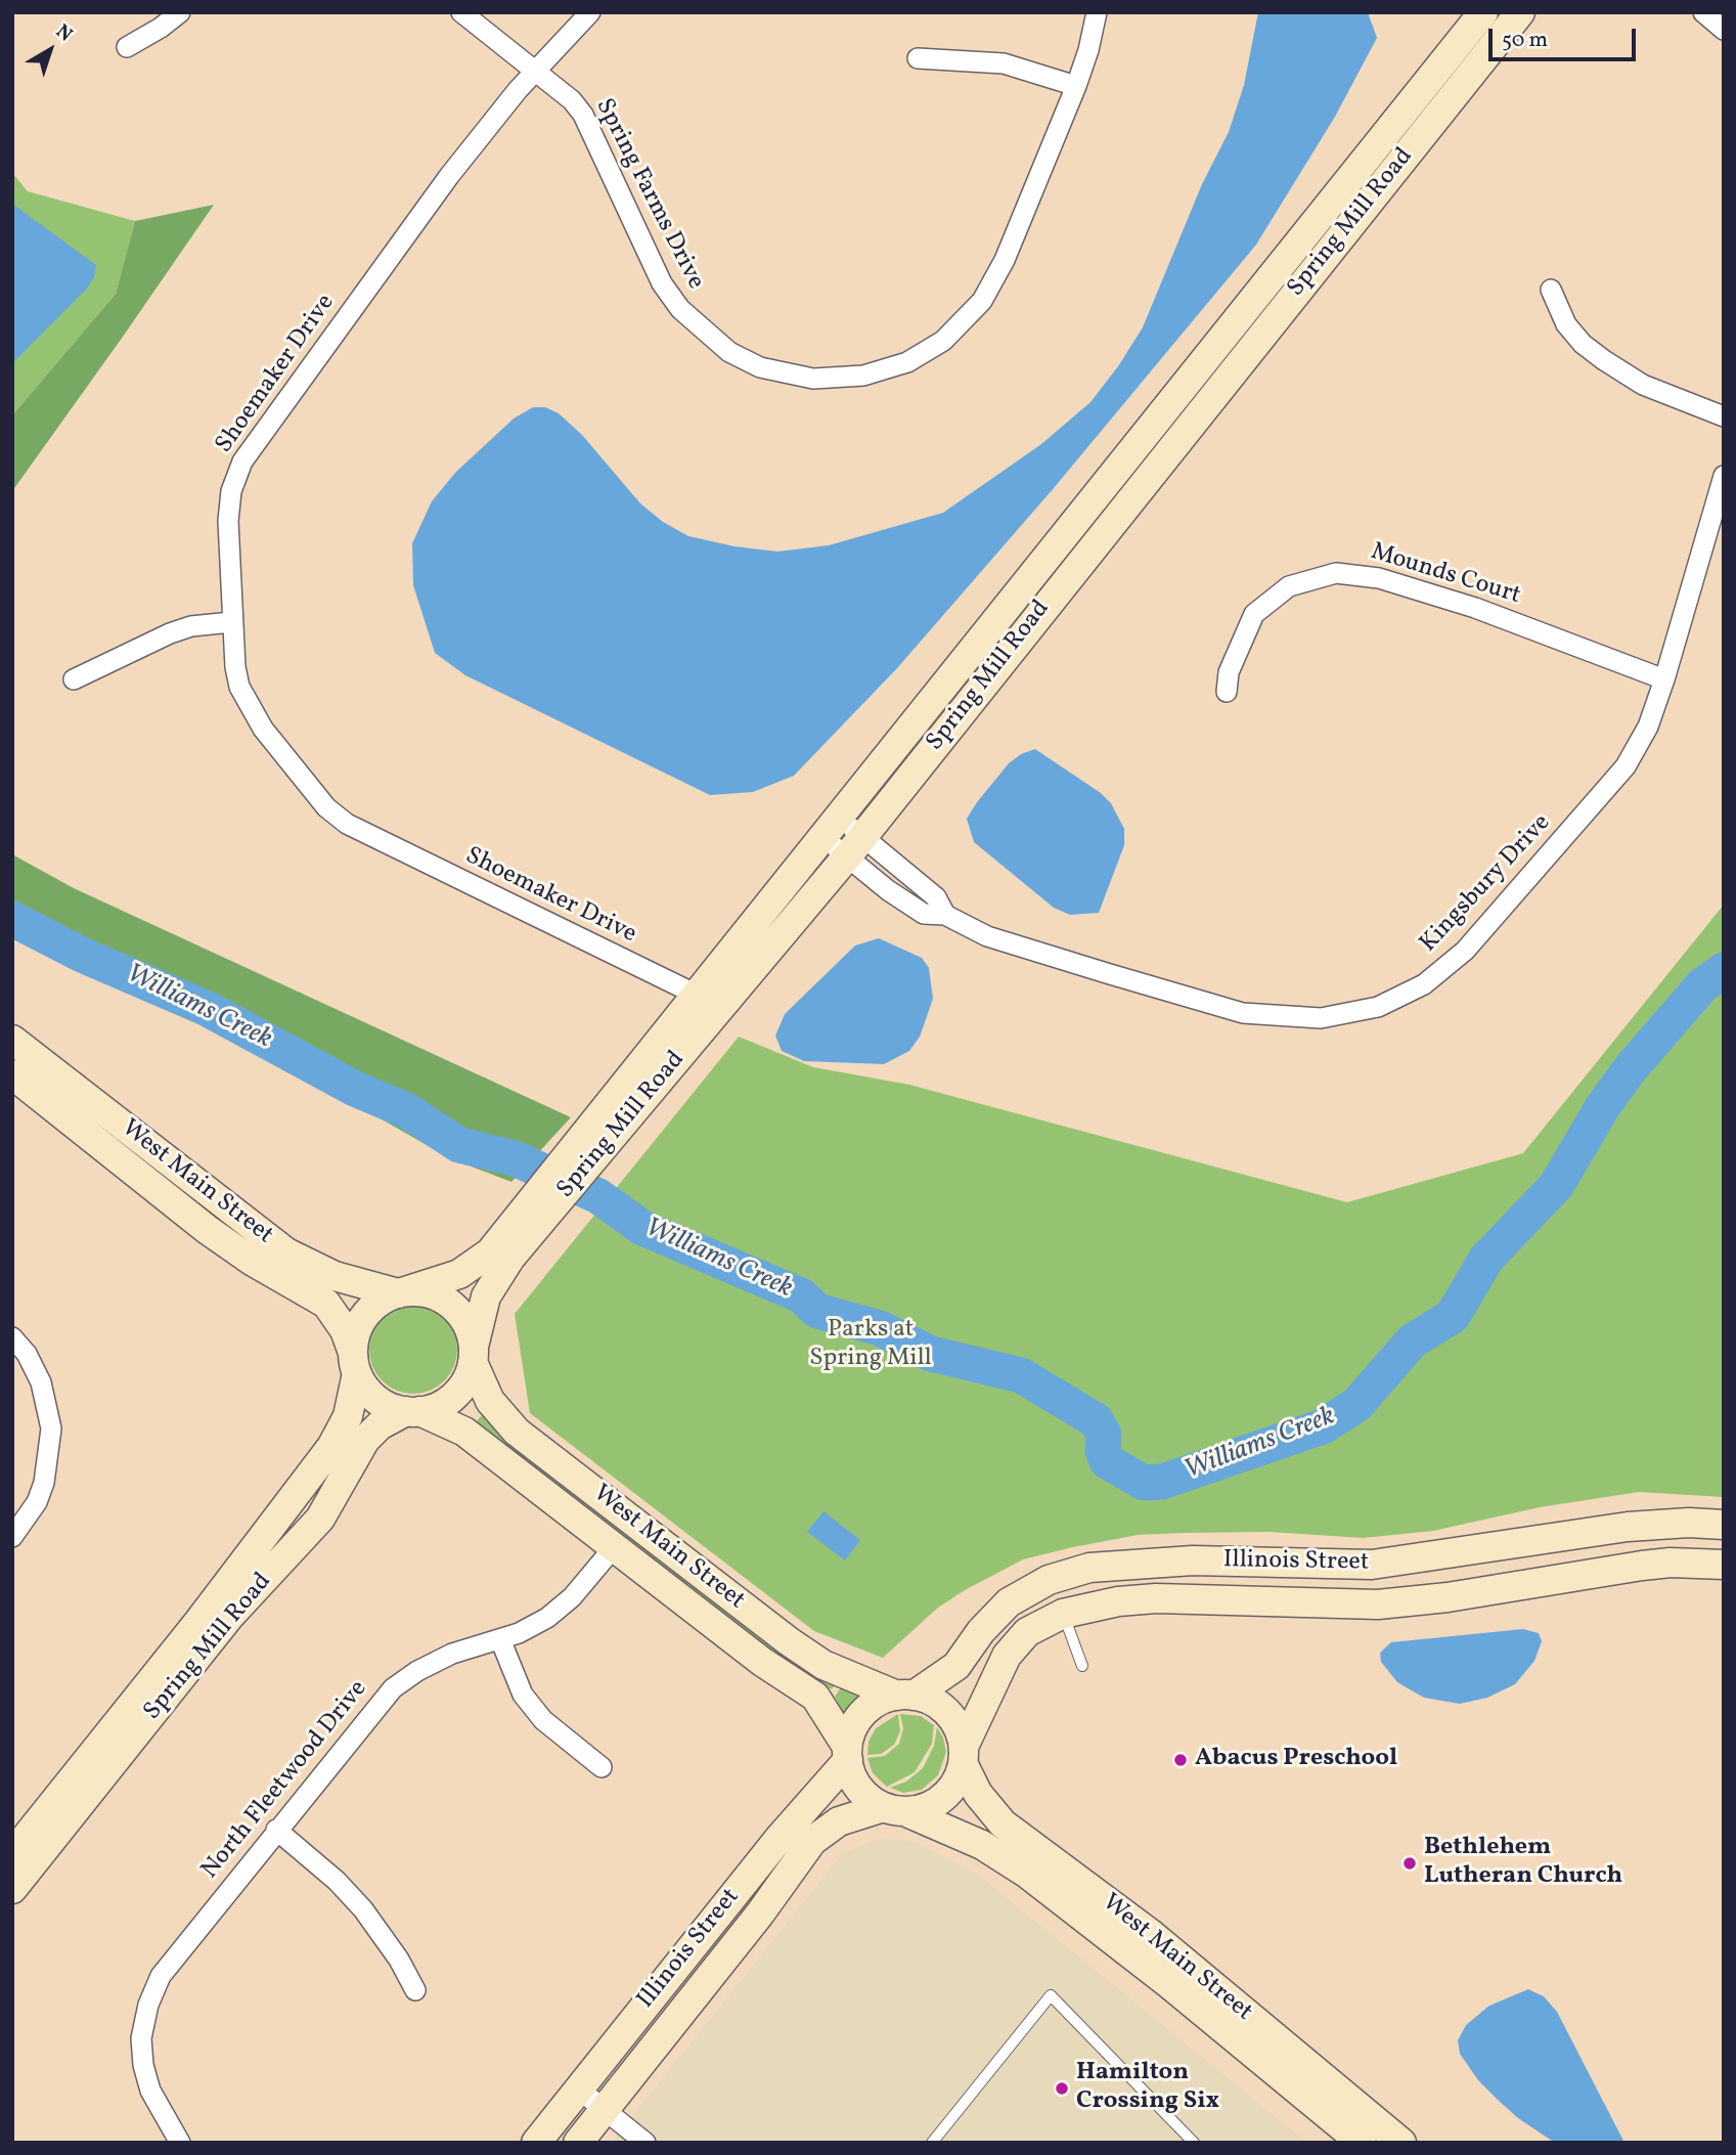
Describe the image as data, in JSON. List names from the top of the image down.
{
  "streets": {
    "street": [
      "Spring Farms Drive",
      "Spring Mill Road",
      "Shoemaker Drive",
      "Mounds Court",
      "Kingsbury Drive",
      "West Main Street",
      "Illinois Street",
      "North Fleetwood Drive"
    ]
  },
  "crossings": [
    ["Spring Farms Drive", "Shoemaker Drive"],
    ["Spring Mill Road", "Shoemaker Drive"],
    ["Spring Mill Road", "Kingsbury Drive"],
    ["Spring Mill Road", "West Main Street"],
    ["Mounds Court", "Kingsbury Drive"],
    ["West Main Street", "Illinois Street"],
    ["West Main Street", "North Fleetwood Drive"]
  ],
  "water": ["Williams Creek"],
  "parks": ["Parks at Spring Mill"],
  "places": ["Abacus Preschool", "Bethlehem Lutheran Church", "Hamilton Crossing Six"],
  "scale_bar": "50 m",
  "north": "top right"
}
